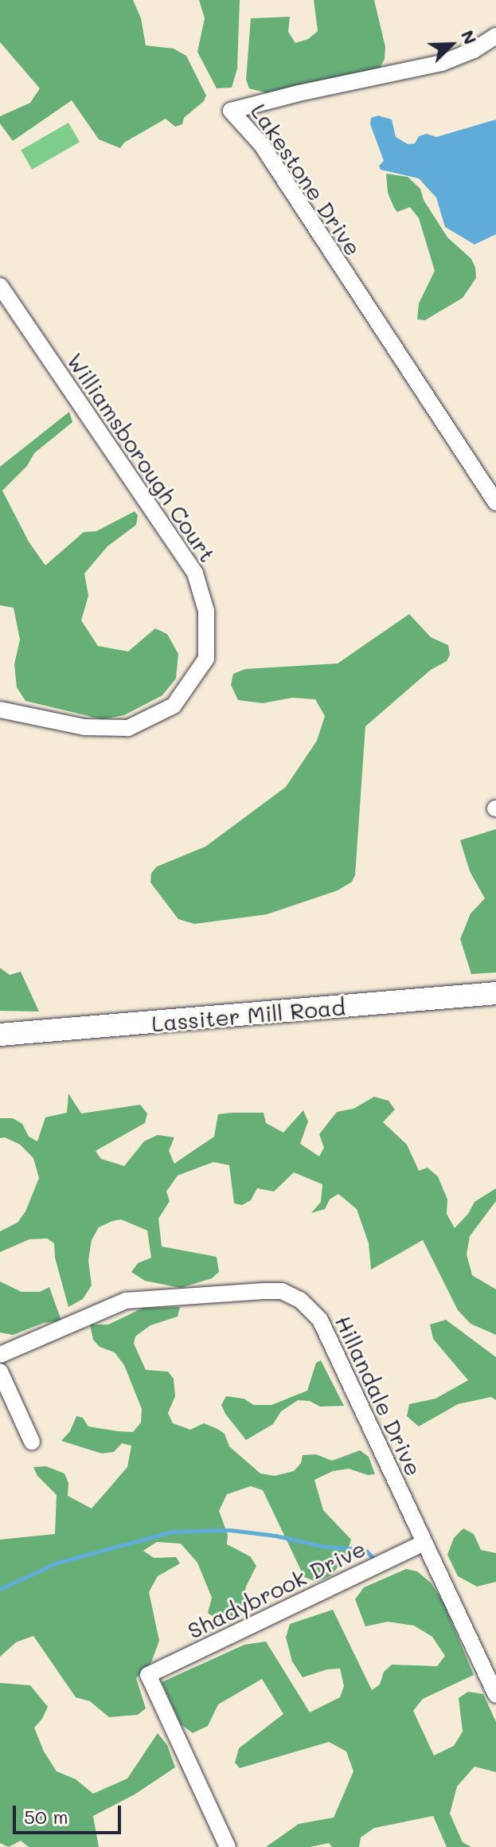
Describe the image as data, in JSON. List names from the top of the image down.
{
  "streets": {
    "main road": ["Lassiter Mill Road"],
    "street": [
      "Lakestone Drive",
      "Williamsborough Court",
      "Hillandale Drive",
      "Shadybrook Drive"
    ]
  },
  "crossings": [
    ["Hillandale Drive", "Shadybrook Drive"]
  ],
  "scale_bar": "50 m",
  "north": "top right"
}
